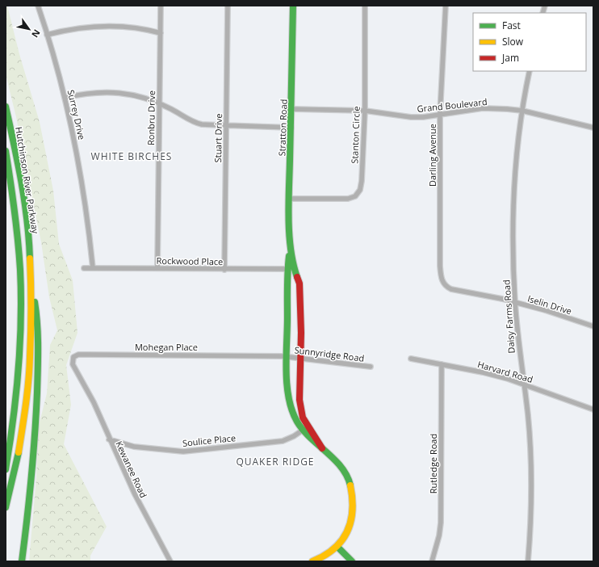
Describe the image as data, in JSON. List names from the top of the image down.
{
  "streets": {
    "main road": ["Stratton Road", "Hutchinson River Parkway"],
    "street": [
      "Grand Boulevard",
      "Surrey Drive",
      "Ronbru Drive",
      "Stanton Circle",
      "Stuart Drive",
      "Darling Avenue",
      "Rockwood Place",
      "Iselin Drive",
      "Daisy Farms Road",
      "Mohegan Place",
      "Sunnyridge Road",
      "Harvard Road",
      "Soulice Place",
      "Rutledge Road",
      "Kewanee Road"
    ]
  },
  "crossings": [
    ["Grand Boulevard", "Stratton Road"],
    ["Grand Boulevard", "Stanton Circle"],
    ["Grand Boulevard", "Darling Avenue"],
    ["Grand Boulevard", "Daisy Farms Road"],
    ["Surrey Drive", "Rockwood Place"],
    ["Ronbru Drive", "Rockwood Place"],
    ["Stratton Road", "Stanton Circle"],
    ["Stratton Road", "Rockwood Place"],
    ["Stratton Road", "Mohegan Place"],
    ["Stratton Road", "Sunnyridge Road"],
    ["Stratton Road", "Soulice Place"],
    ["Stuart Drive", "Rockwood Place"],
    ["Darling Avenue", "Iselin Drive"],
    ["Iselin Drive", "Daisy Farms Road"],
    ["Daisy Farms Road", "Harvard Road"],
    ["Mohegan Place", "Sunnyridge Road"],
    ["Mohegan Place", "Kewanee Road"],
    ["Harvard Road", "Rutledge Road"],
    ["Soulice Place", "Kewanee Road"]
  ],
  "districts": ["WHITE BIRCHES", "QUAKER RIDGE"],
  "legend": ["Fast", "Slow", "Jam"],
  "north": "bottom right"
}
